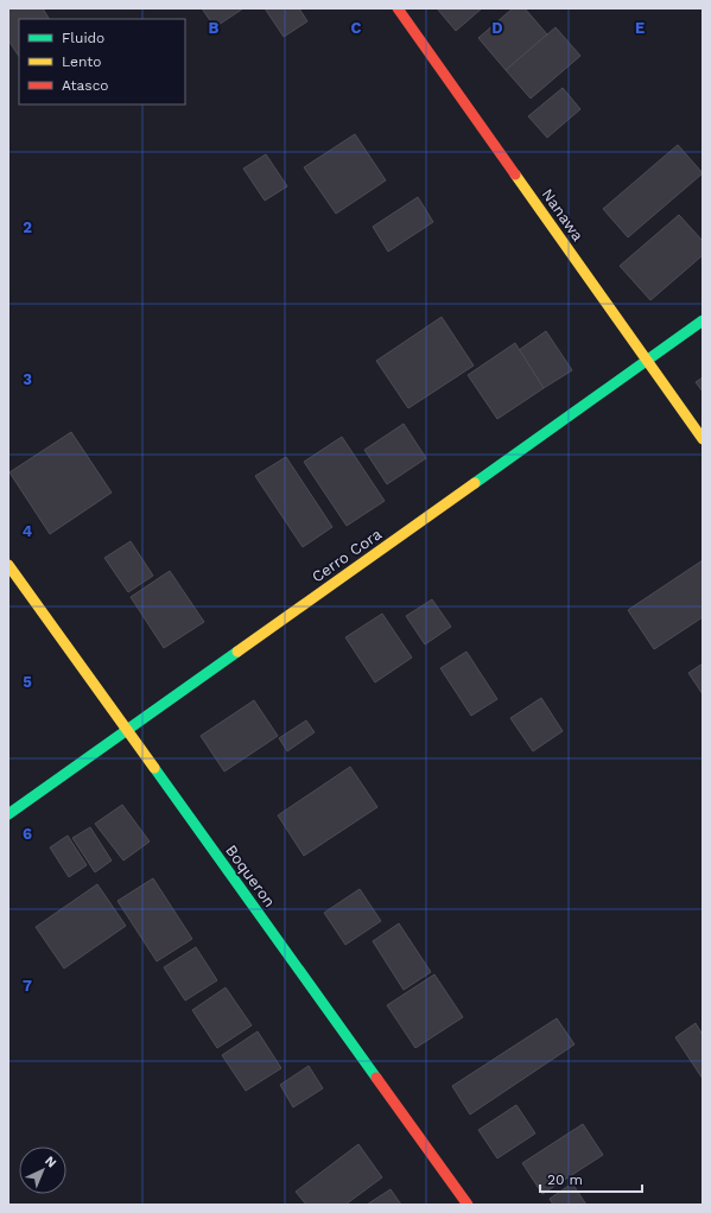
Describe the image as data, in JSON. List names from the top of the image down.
{
  "streets": {
    "street": ["Nanawa", "Cerro Cora", "Boqueron"]
  },
  "crossings": [
    ["Nanawa", "Cerro Cora"],
    ["Cerro Cora", "Boqueron"]
  ],
  "legend": ["Fluido", "Lento", "Atasco"],
  "scale_bar": "20 m",
  "north": "top right",
  "grid": {
    "columns": [
      "B",
      "C",
      "D",
      "E"
    ],
    "rows": [
      "2",
      "3",
      "4",
      "5",
      "6",
      "7"
    ]
  }
}
